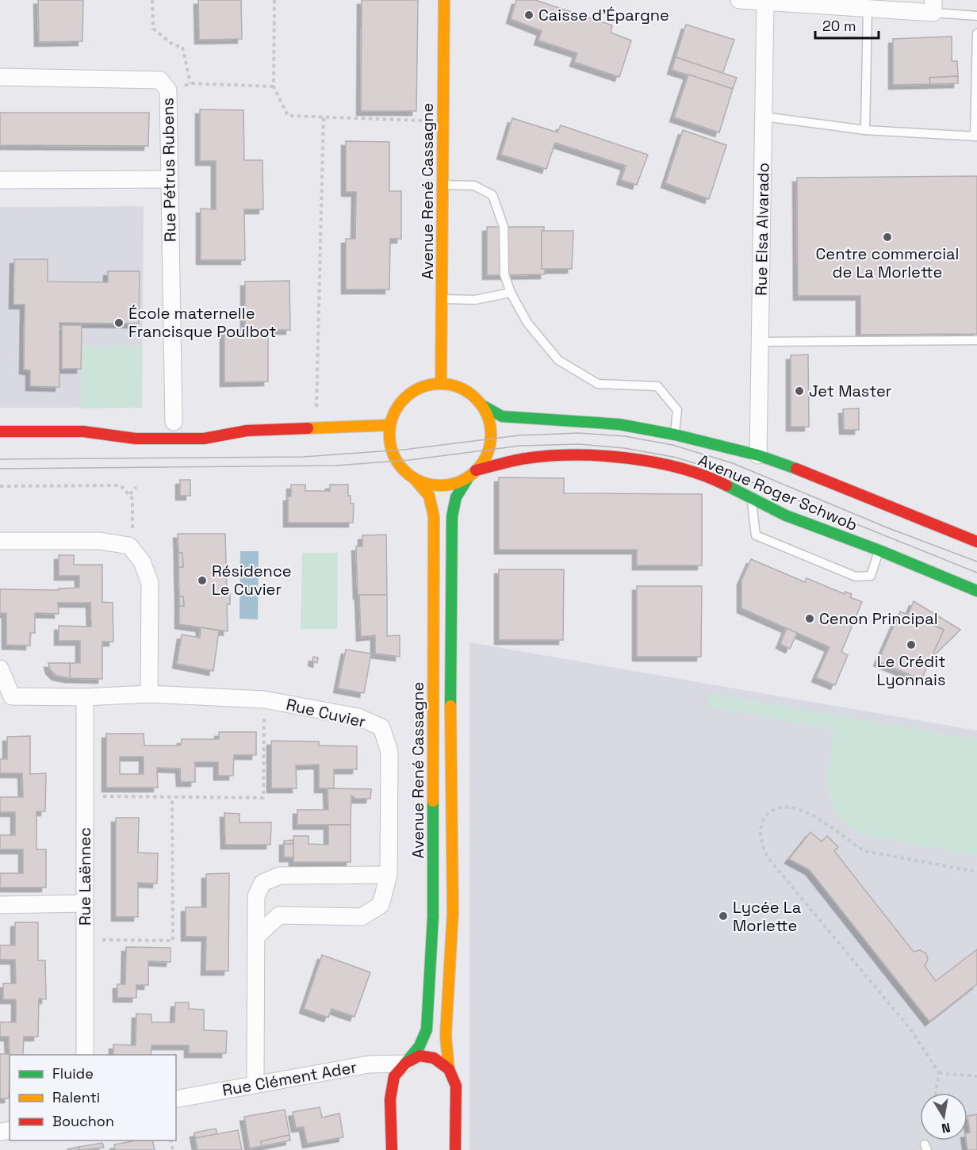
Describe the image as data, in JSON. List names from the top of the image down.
{
  "streets": {
    "main road": ["Avenue René Cassagne", "Avenue Roger Schwob"],
    "street": [
      "Rue Pétrus Rubens",
      "Rue Elsa Alvarado",
      "Rue Cuvier",
      "Rue Laënnec",
      "Rue Clément Ader"
    ]
  },
  "crossings": [
    ["Avenue René Cassagne", "Avenue Roger Schwob"],
    ["Avenue René Cassagne", "Rue Clément Ader"],
    ["Rue Elsa Alvarado", "Avenue Roger Schwob"],
    ["Rue Cuvier", "Rue Laënnec"]
  ],
  "places": [
    "Caisse d'Épargne",
    "Centre commercial de La Morlette",
    "École maternelle Francisque Poulbot",
    "Jet Master",
    "Résidence Le Cuvier",
    "Cenon Principal",
    "Le Crédit Lyonnais",
    "Lycée La Morlette"
  ],
  "legend": ["Fluide", "Ralenti", "Bouchon"],
  "scale_bar": "20 m",
  "north": "bottom"
}
